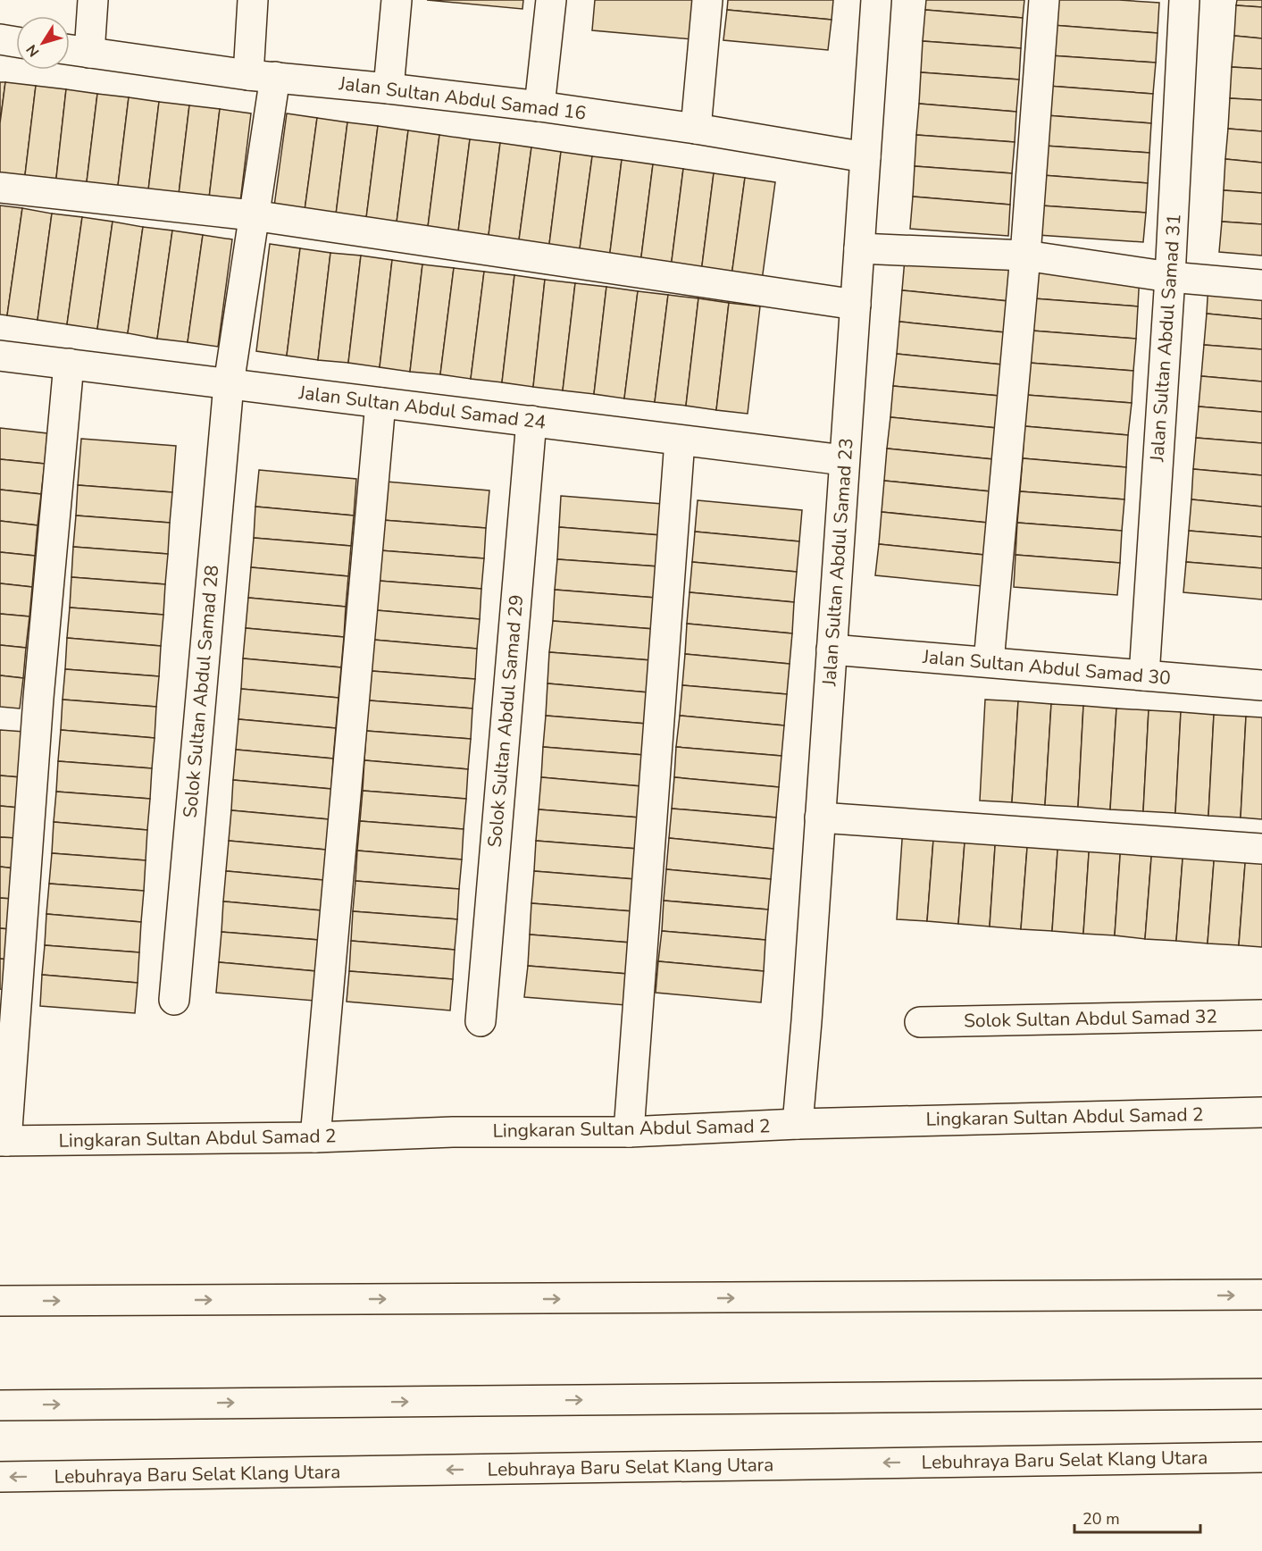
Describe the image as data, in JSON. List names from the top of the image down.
{
  "streets": {
    "main road": [
      "Jalan Sultan Abdul Samad 16",
      "Jalan Sultan Abdul Samad 31",
      "Jalan Sultan Abdul Samad 24",
      "Jalan Sultan Abdul Samad 23",
      "Jalan Sultan Abdul Samad 30",
      "Solok Sultan Abdul Samad 28",
      "Solok Sultan Abdul Samad 29",
      "Solok Sultan Abdul Samad 32",
      "Lingkaran Sultan Abdul Samad 2",
      "Lebuhraya Baru Selat Klang Utara"
    ]
  },
  "crossings": [
    ["Jalan Sultan Abdul Samad 16", "Jalan Sultan Abdul Samad 23"],
    ["Jalan Sultan Abdul Samad 16", "Solok Sultan Abdul Samad 28"],
    ["Jalan Sultan Abdul Samad 31", "Jalan Sultan Abdul Samad 30"],
    ["Jalan Sultan Abdul Samad 24", "Jalan Sultan Abdul Samad 23"],
    ["Jalan Sultan Abdul Samad 24", "Solok Sultan Abdul Samad 28"],
    ["Jalan Sultan Abdul Samad 24", "Solok Sultan Abdul Samad 29"],
    ["Jalan Sultan Abdul Samad 23", "Jalan Sultan Abdul Samad 30"],
    ["Jalan Sultan Abdul Samad 23", "Lingkaran Sultan Abdul Samad 2"]
  ],
  "scale_bar": "20 m",
  "north": "bottom left"
}
